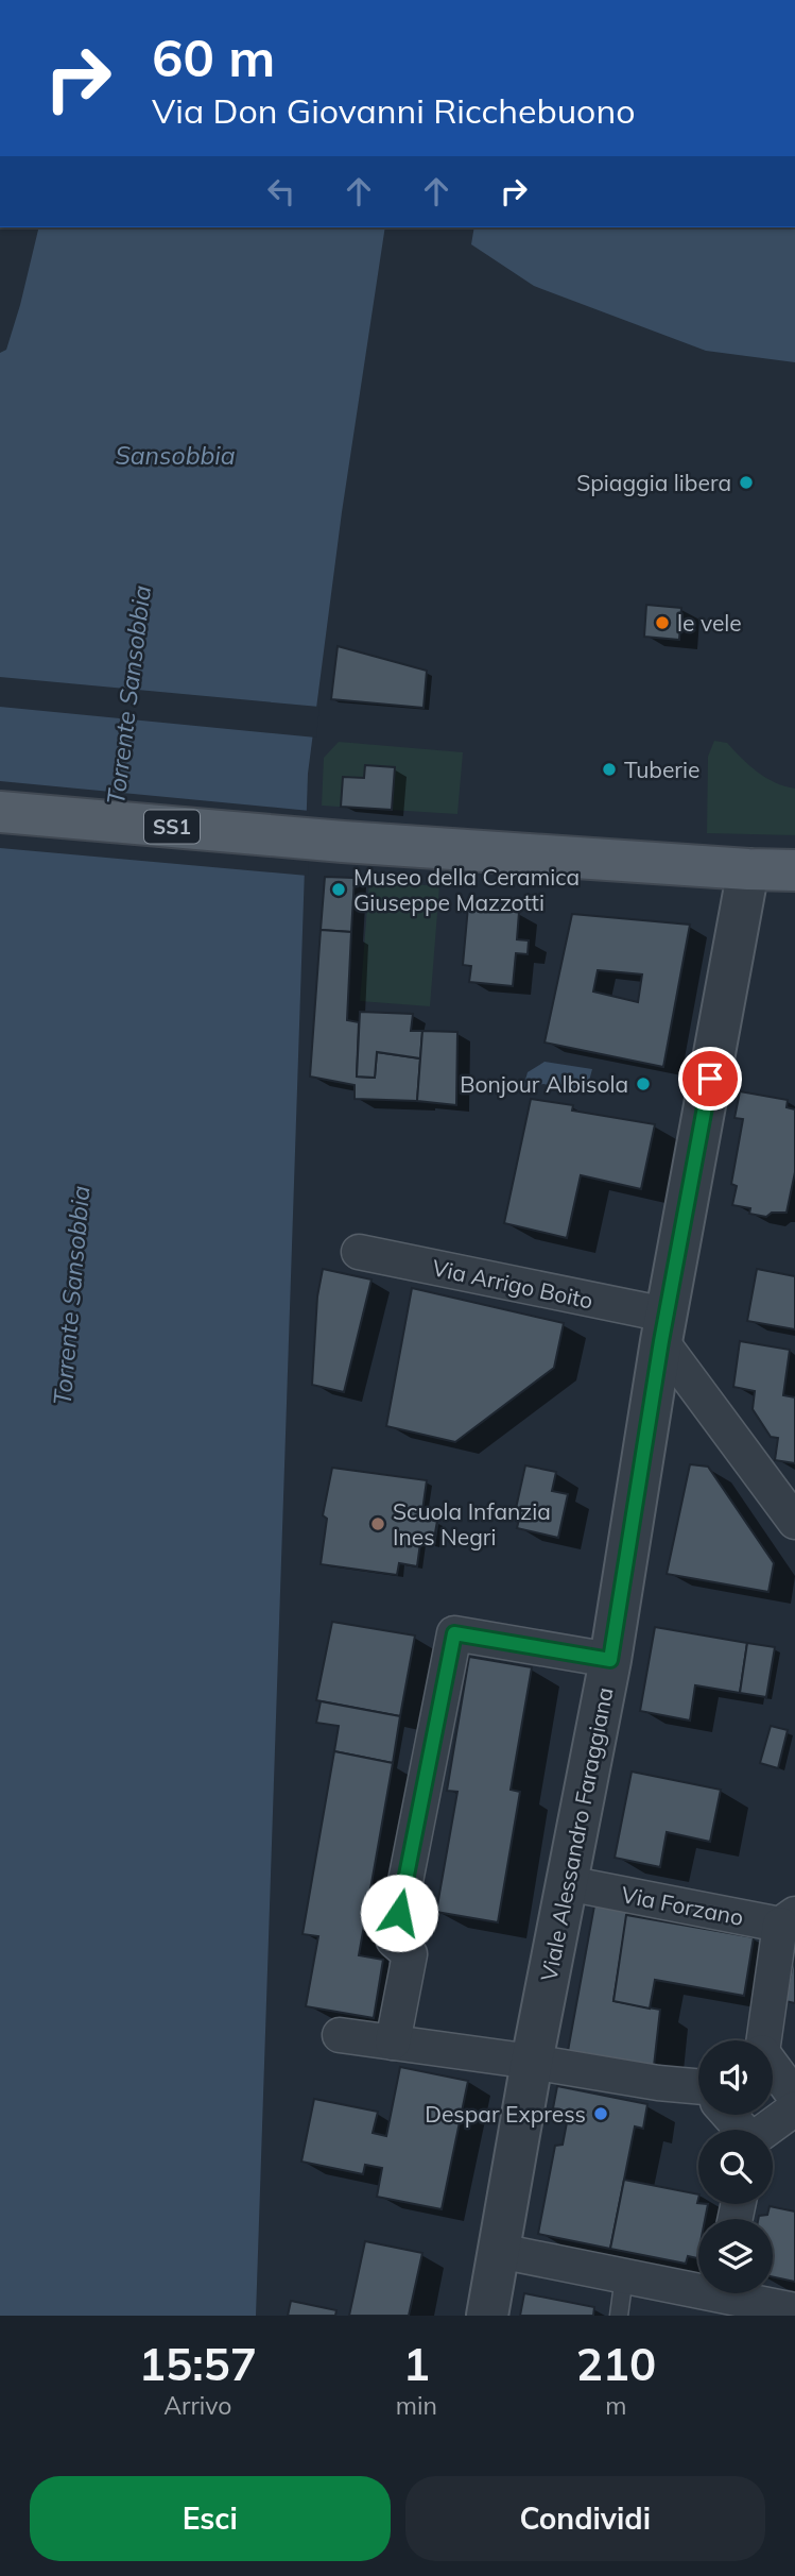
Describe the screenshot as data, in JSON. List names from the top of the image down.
{
  "streets": {
    "main road": ["SS1"],
    "street": ["Via Arrigo Boito", "Viale Alessandro Faraggiana", "Via Forzano"]
  },
  "crossings": [
    ["SS1", "Viale Alessandro Faraggiana"],
    ["Via Arrigo Boito", "Viale Alessandro Faraggiana"],
    ["Viale Alessandro Faraggiana", "Via Forzano"]
  ],
  "water": ["Sansobbia", "Torrente Sansobbia"],
  "places": [
    "Spiaggia libera",
    "le vele",
    "Tuberie",
    "Museo della Ceramica Giuseppe Mazzotti",
    "Bonjour Albisola",
    "Scuola Infanzia Ines Negri",
    "Despar Express"
  ],
  "page": {
    "turn": ["60 m", "Via Don Giovanni Ricchebuono"],
    "eta": [
      "15:57",
      "Arrivo",
      "1",
      "min",
      "210",
      "m"
    ],
    "buttons": ["Esci", "Condividi"]
  }
}
